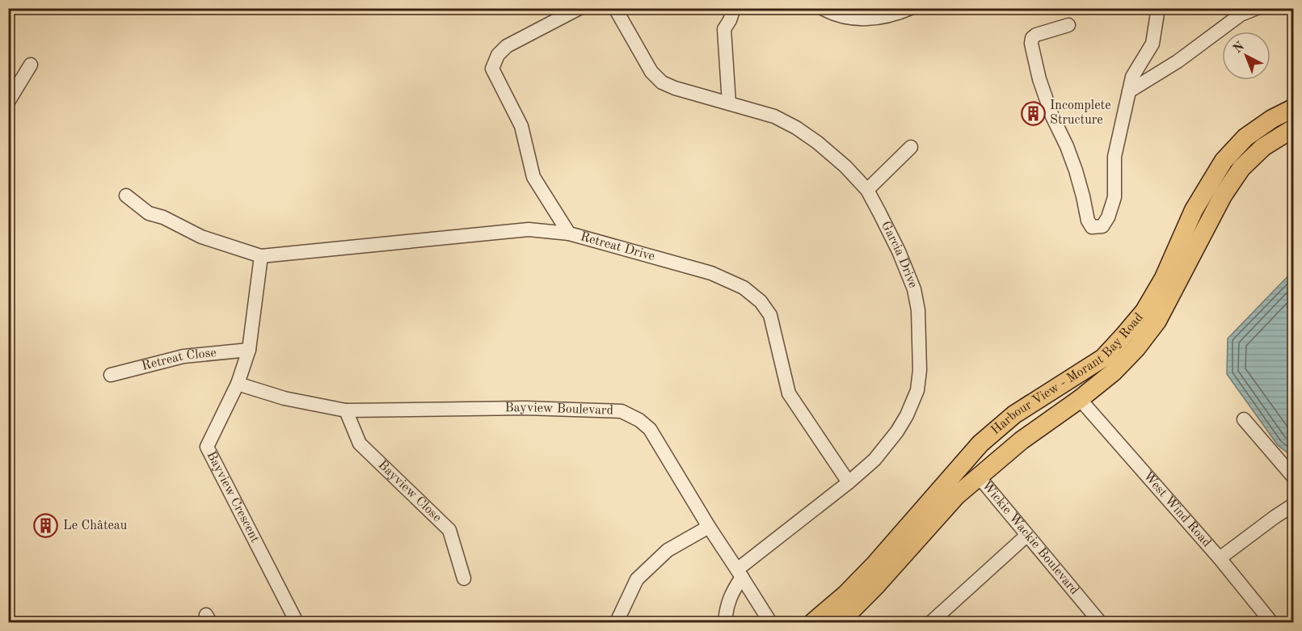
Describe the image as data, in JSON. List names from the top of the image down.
{
  "streets": {
    "highway": ["Harbour View - Morant Bay Road"],
    "street": [
      "Retreat Drive",
      "Garcia Drive",
      "Retreat Close",
      "Bayview Boulevard",
      "Bayview Close",
      "Bayview Crescent",
      "West Wind Road",
      "Wickie Wackie Boulevard"
    ]
  },
  "crossings": [
    ["Retreat Drive", "Garcia Drive"],
    ["Retreat Drive", "Bayview Crescent"],
    ["Garcia Drive", "Bayview Boulevard"],
    ["Retreat Close", "Bayview Crescent"],
    ["Harbour View - Morant Bay Road", "West Wind Road"],
    ["Harbour View - Morant Bay Road", "Wickie Wackie Boulevard"],
    ["Bayview Boulevard", "Bayview Close"],
    ["Bayview Boulevard", "Bayview Crescent"]
  ],
  "places": {
    "building": ["Incomplete Structure", "Le Château"]
  },
  "north": "top left"
}
